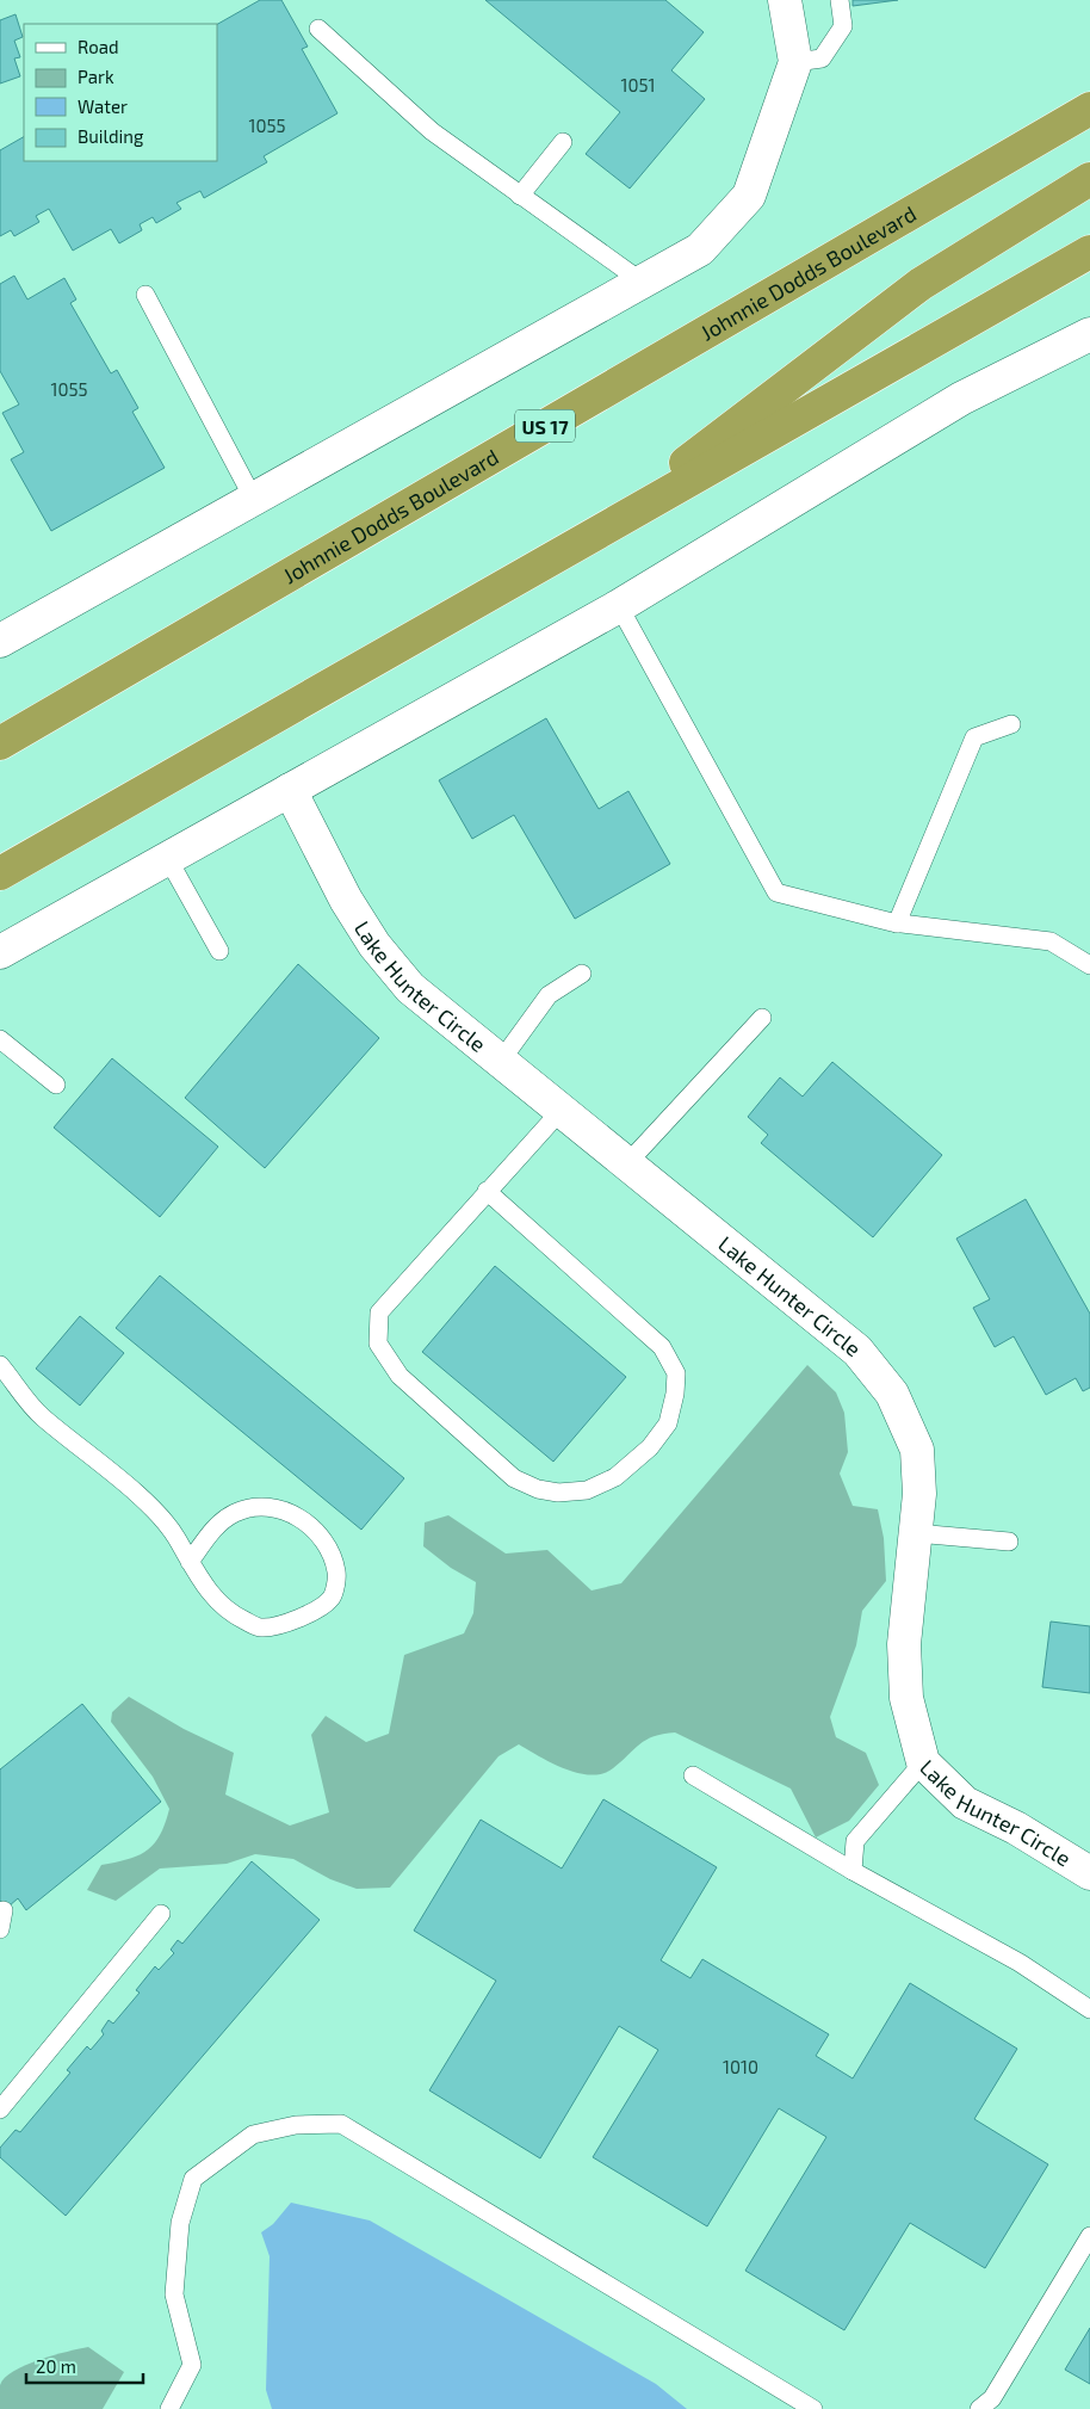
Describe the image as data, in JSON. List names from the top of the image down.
{
  "streets": {
    "highway": ["Johnnie Dodds Boulevard", "US 17"],
    "street": ["Lake Hunter Circle"]
  },
  "house_numbers": [
    "1051",
    "1055",
    "1055",
    "1010"
  ],
  "legend": [
    "Road",
    "Park",
    "Water",
    "Building"
  ],
  "scale_bar": "20 m"
}
